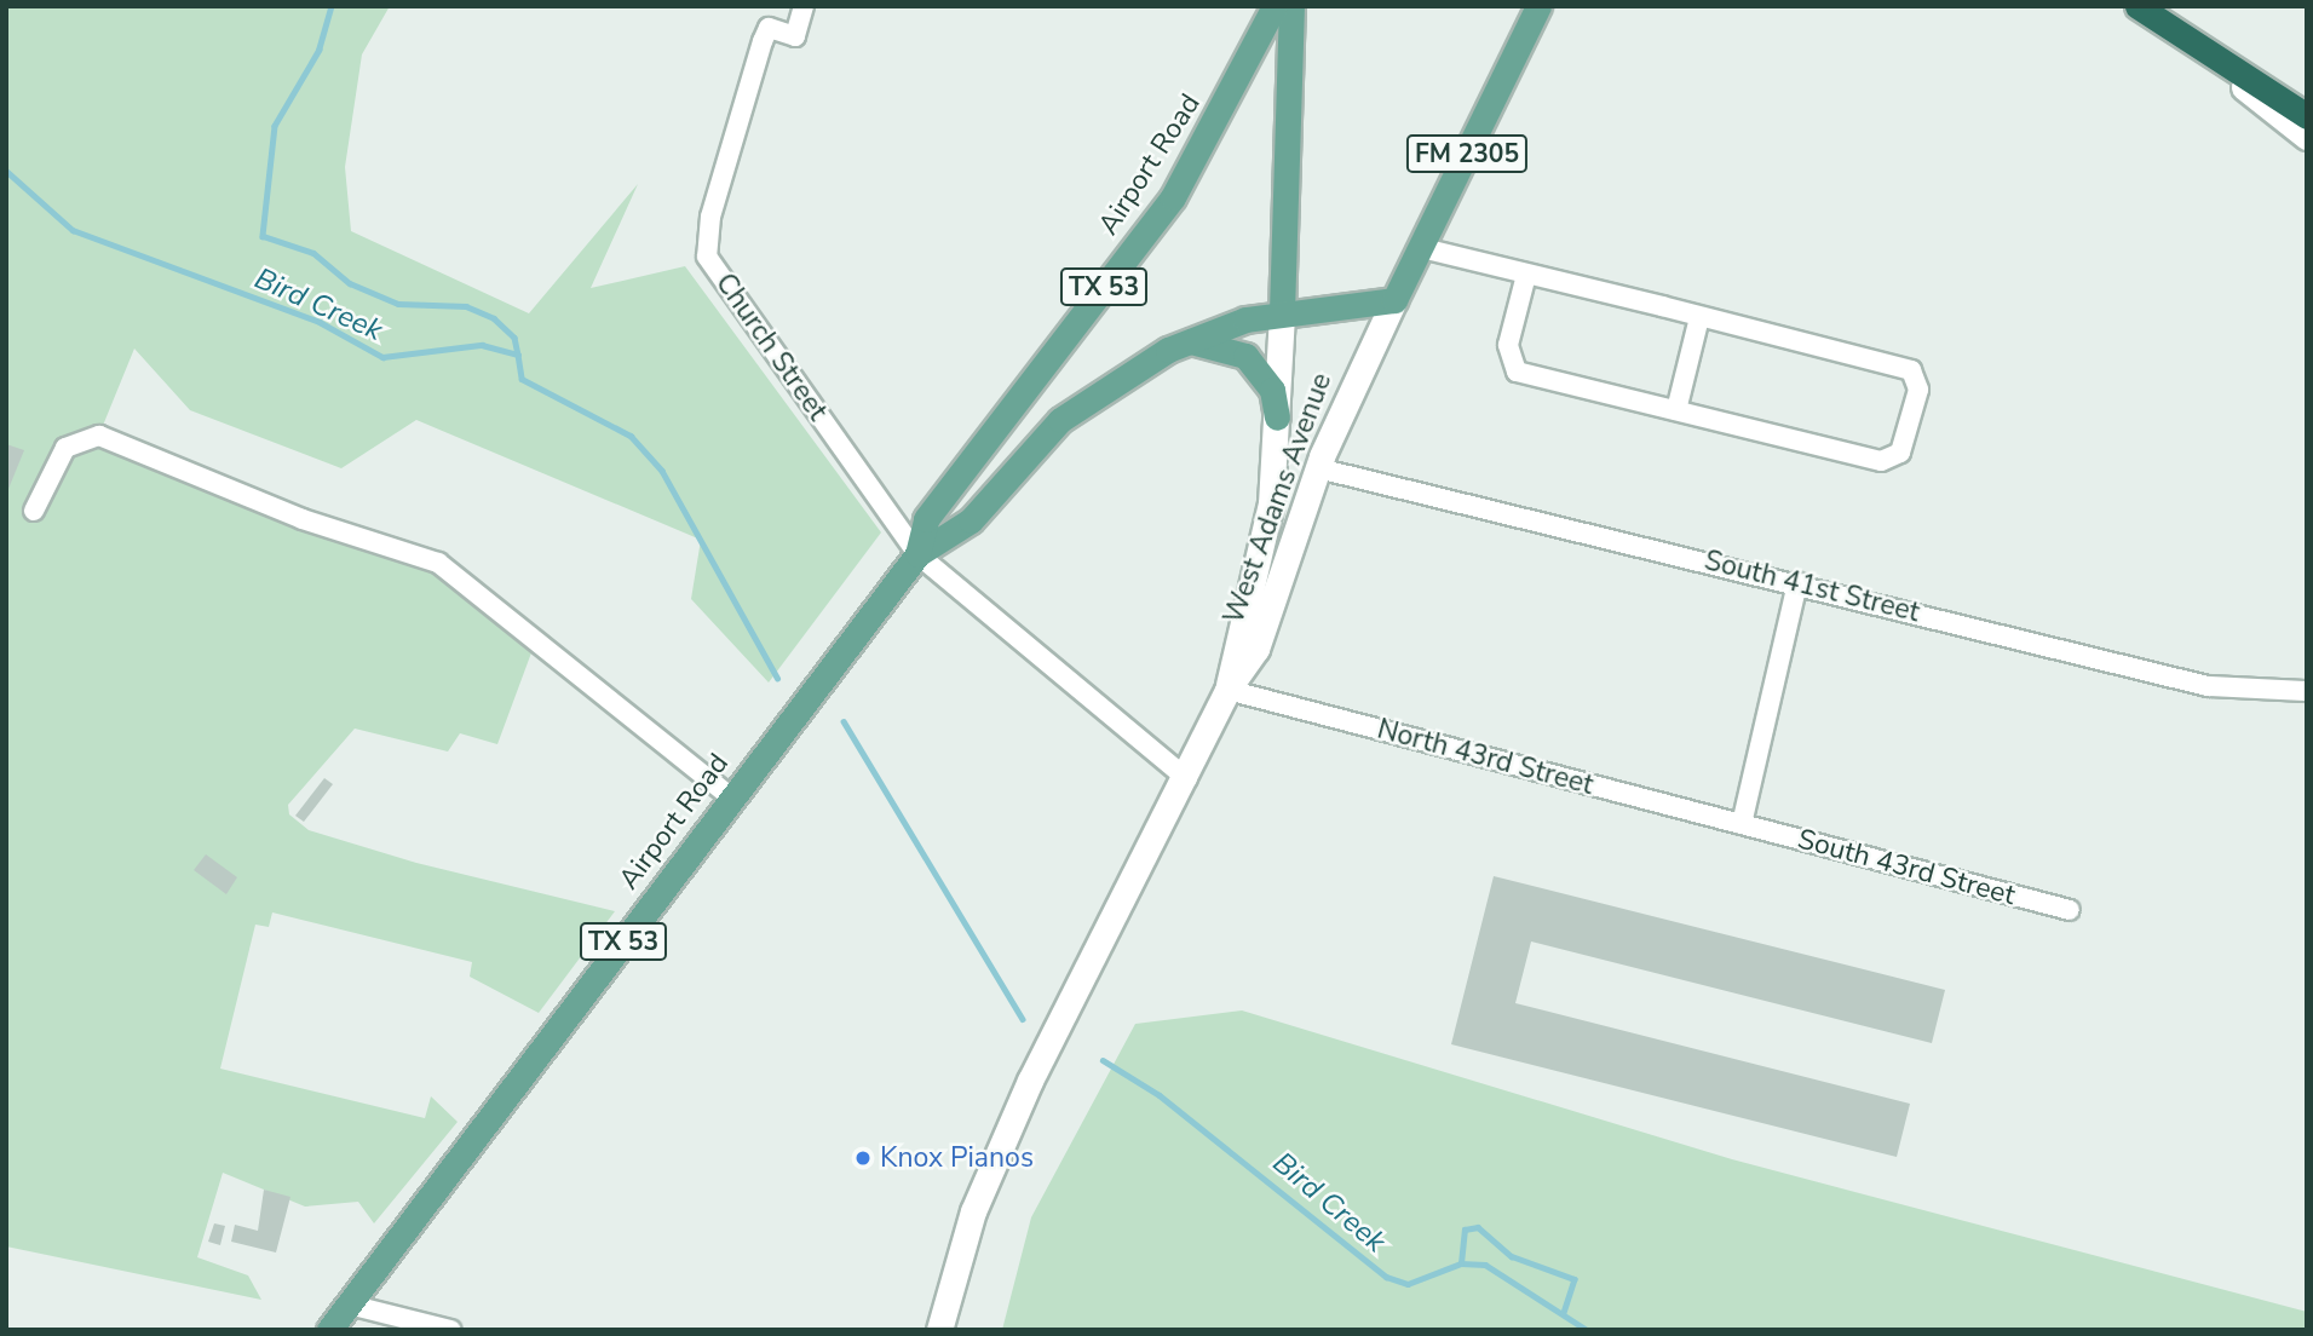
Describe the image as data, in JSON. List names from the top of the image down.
{
  "streets": {
    "main road": [
      "FM 2305",
      "Airport Road",
      "TX 53",
      "West Adams Avenue"
    ],
    "street": [
      "Church Street",
      "South 41st Street",
      "North 43rd Street",
      "South 43rd Street"
    ]
  },
  "crossings": [
    ["Airport Road", "Church Street"],
    ["Airport Road", "West Adams Avenue"],
    ["West Adams Avenue", "South 41st Street"],
    ["West Adams Avenue", "North 43rd Street"],
    ["North 43rd Street", "South 43rd Street"]
  ],
  "water": ["Bird Creek"],
  "places": ["Knox Pianos"]
}
